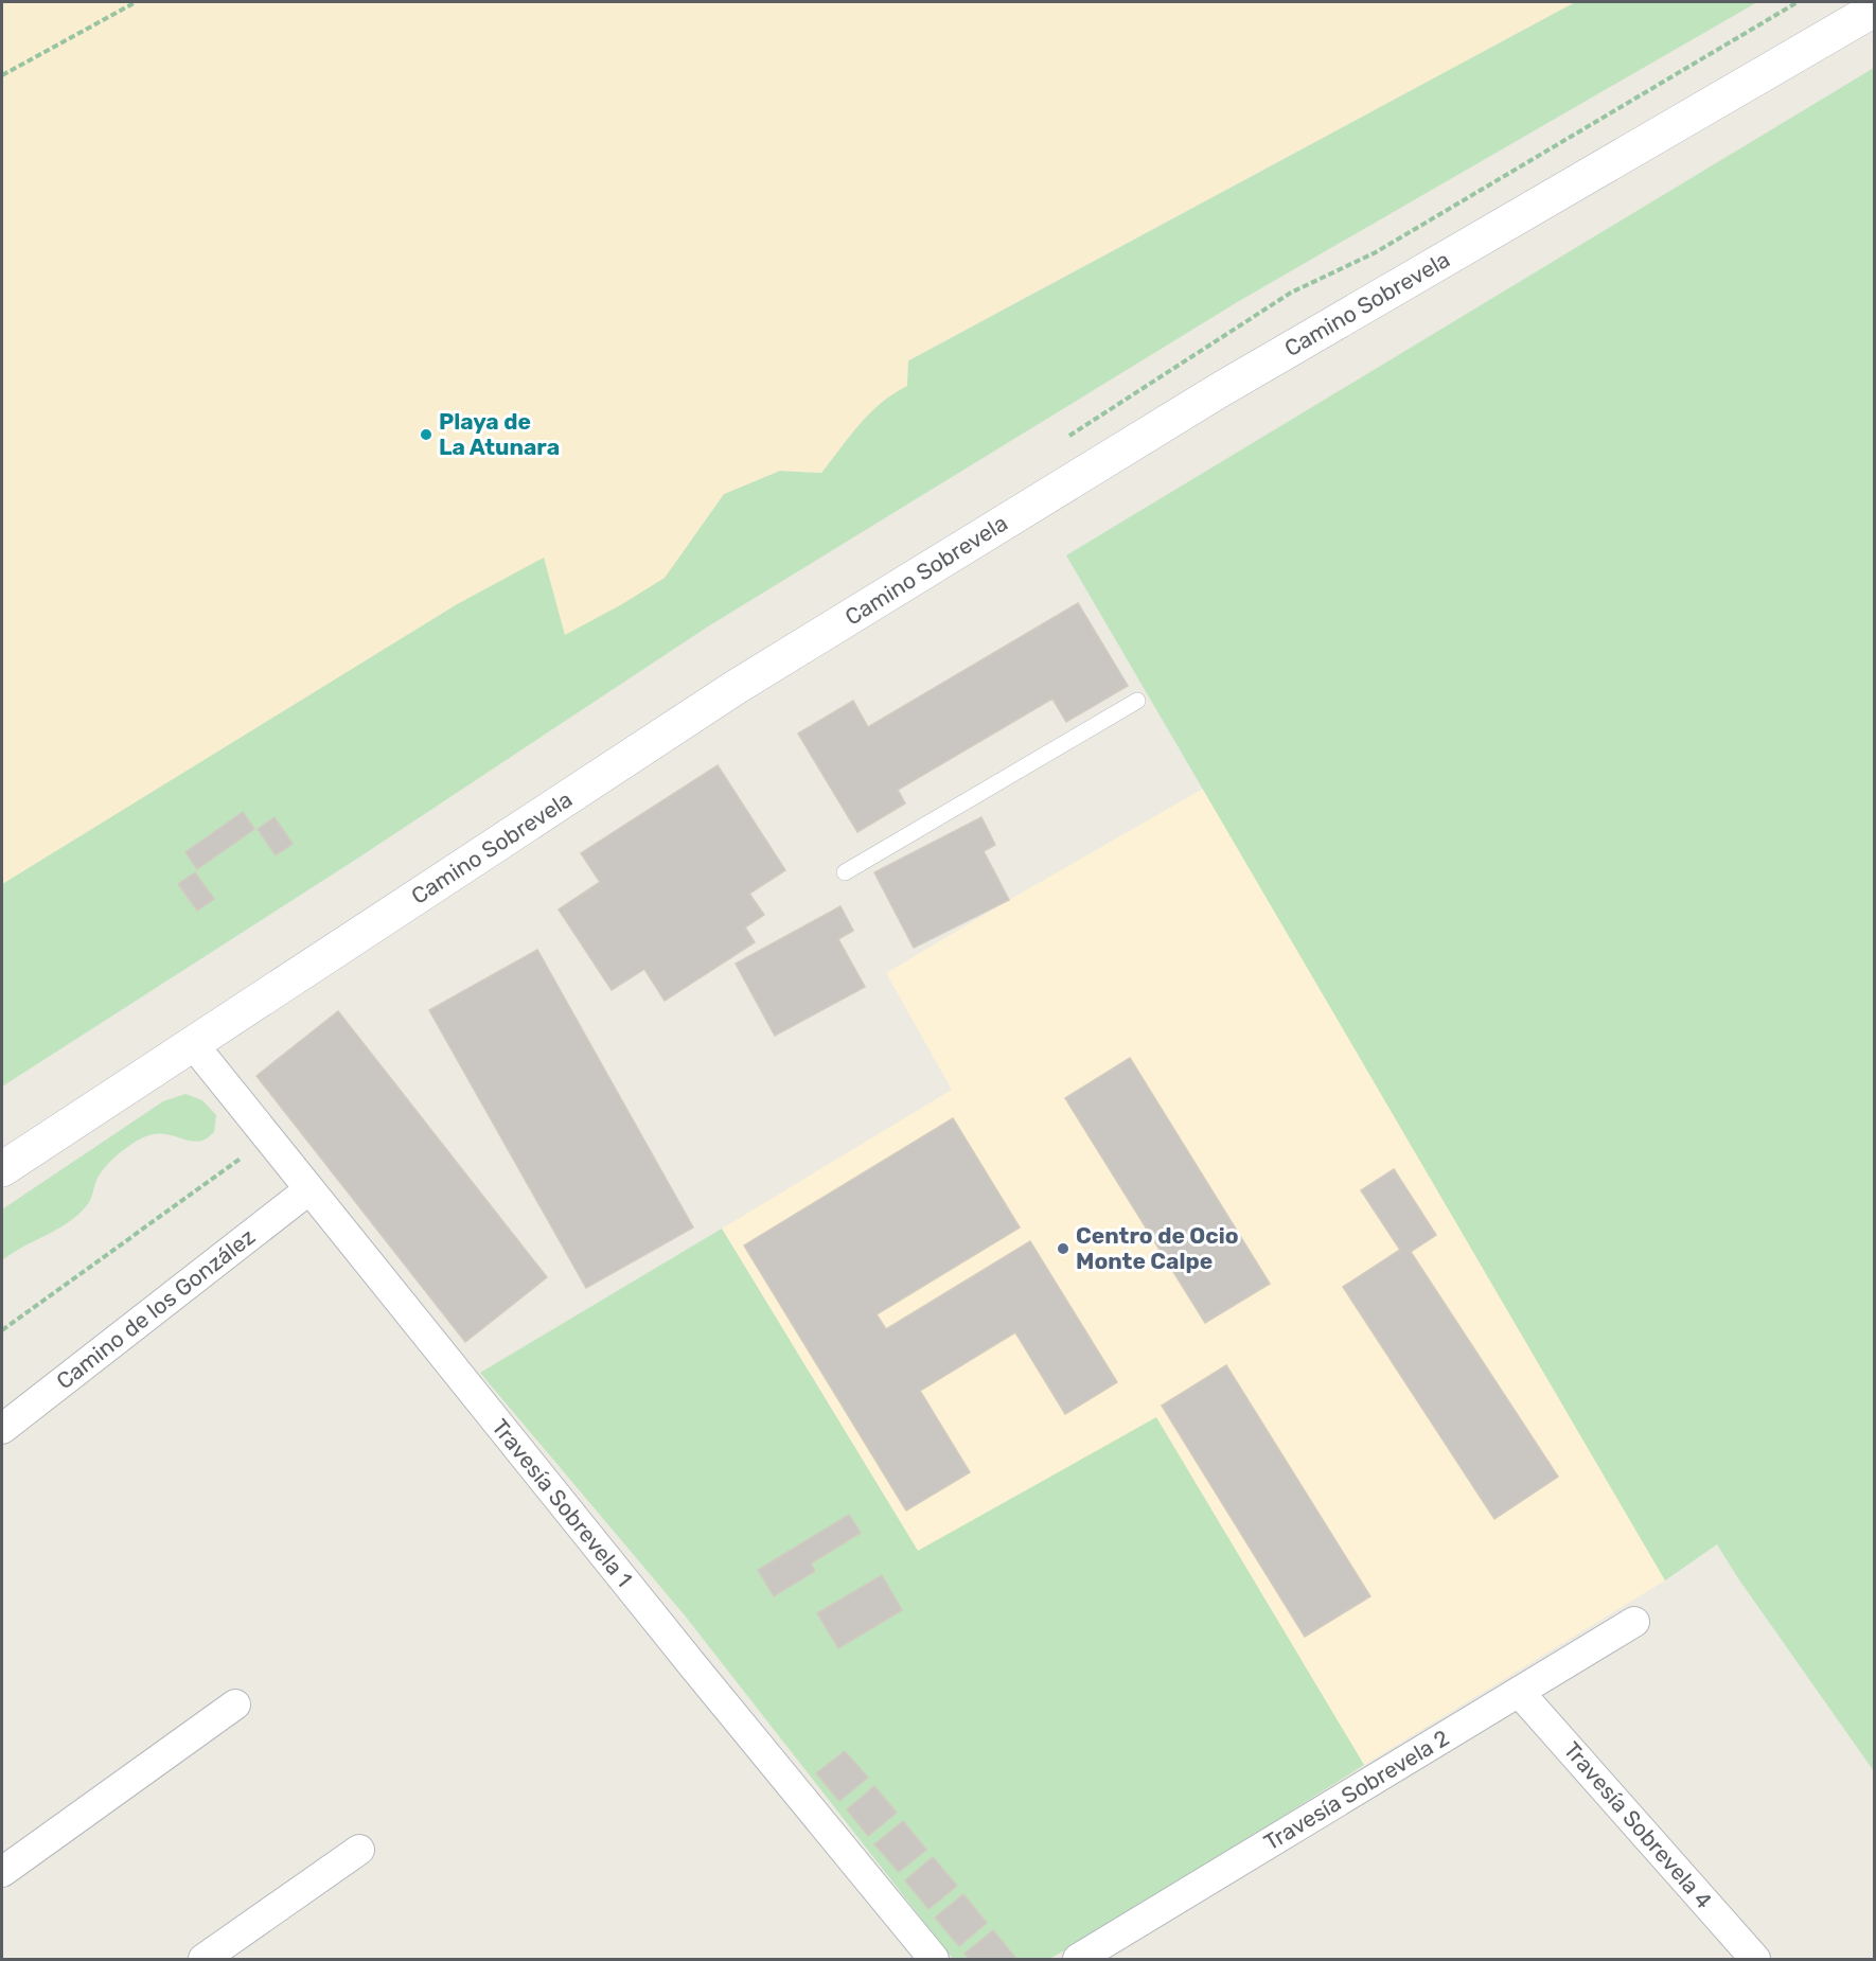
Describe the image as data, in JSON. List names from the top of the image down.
{
  "streets": {
    "main road": ["Camino Sobrevela"],
    "street": [
      "Camino de los González",
      "Travesía Sobrevela 1",
      "Travesía Sobrevela 2",
      "Travesía Sobrevela 4"
    ]
  },
  "crossings": [
    ["Camino Sobrevela", "Travesía Sobrevela 1"],
    ["Camino de los González", "Travesía Sobrevela 1"],
    ["Travesía Sobrevela 2", "Travesía Sobrevela 4"]
  ],
  "places": ["Playa de La Atunara", "Centro de Ocio Monte Calpe"]
}
